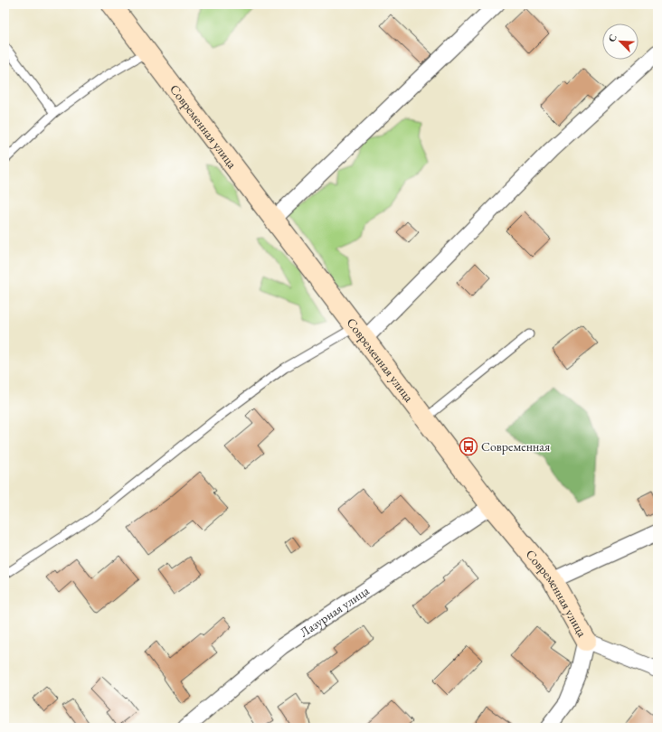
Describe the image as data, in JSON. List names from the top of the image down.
{
  "streets": {
    "street": ["Современная улица", "Лазурная улица"]
  },
  "crossings": [
    ["Современная улица", "Лазурная улица"]
  ],
  "places": {
    "bus stop": ["Современная"]
  },
  "north": "top left"
}
